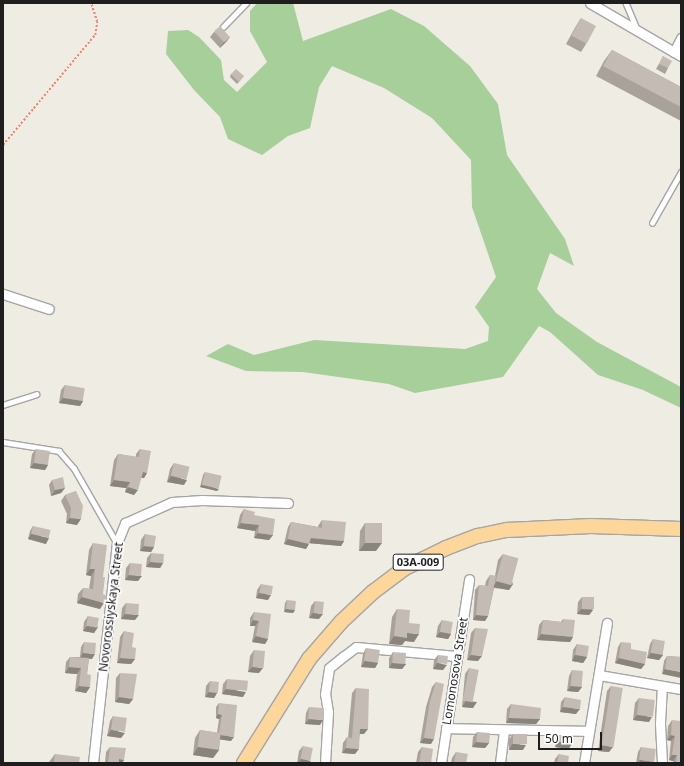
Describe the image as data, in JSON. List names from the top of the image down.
{
  "streets": {
    "main road": ["03А-009"],
    "street": ["Novorossiyskaya Street", "Lomonosova Street"]
  },
  "scale_bar": "50 m"
}
